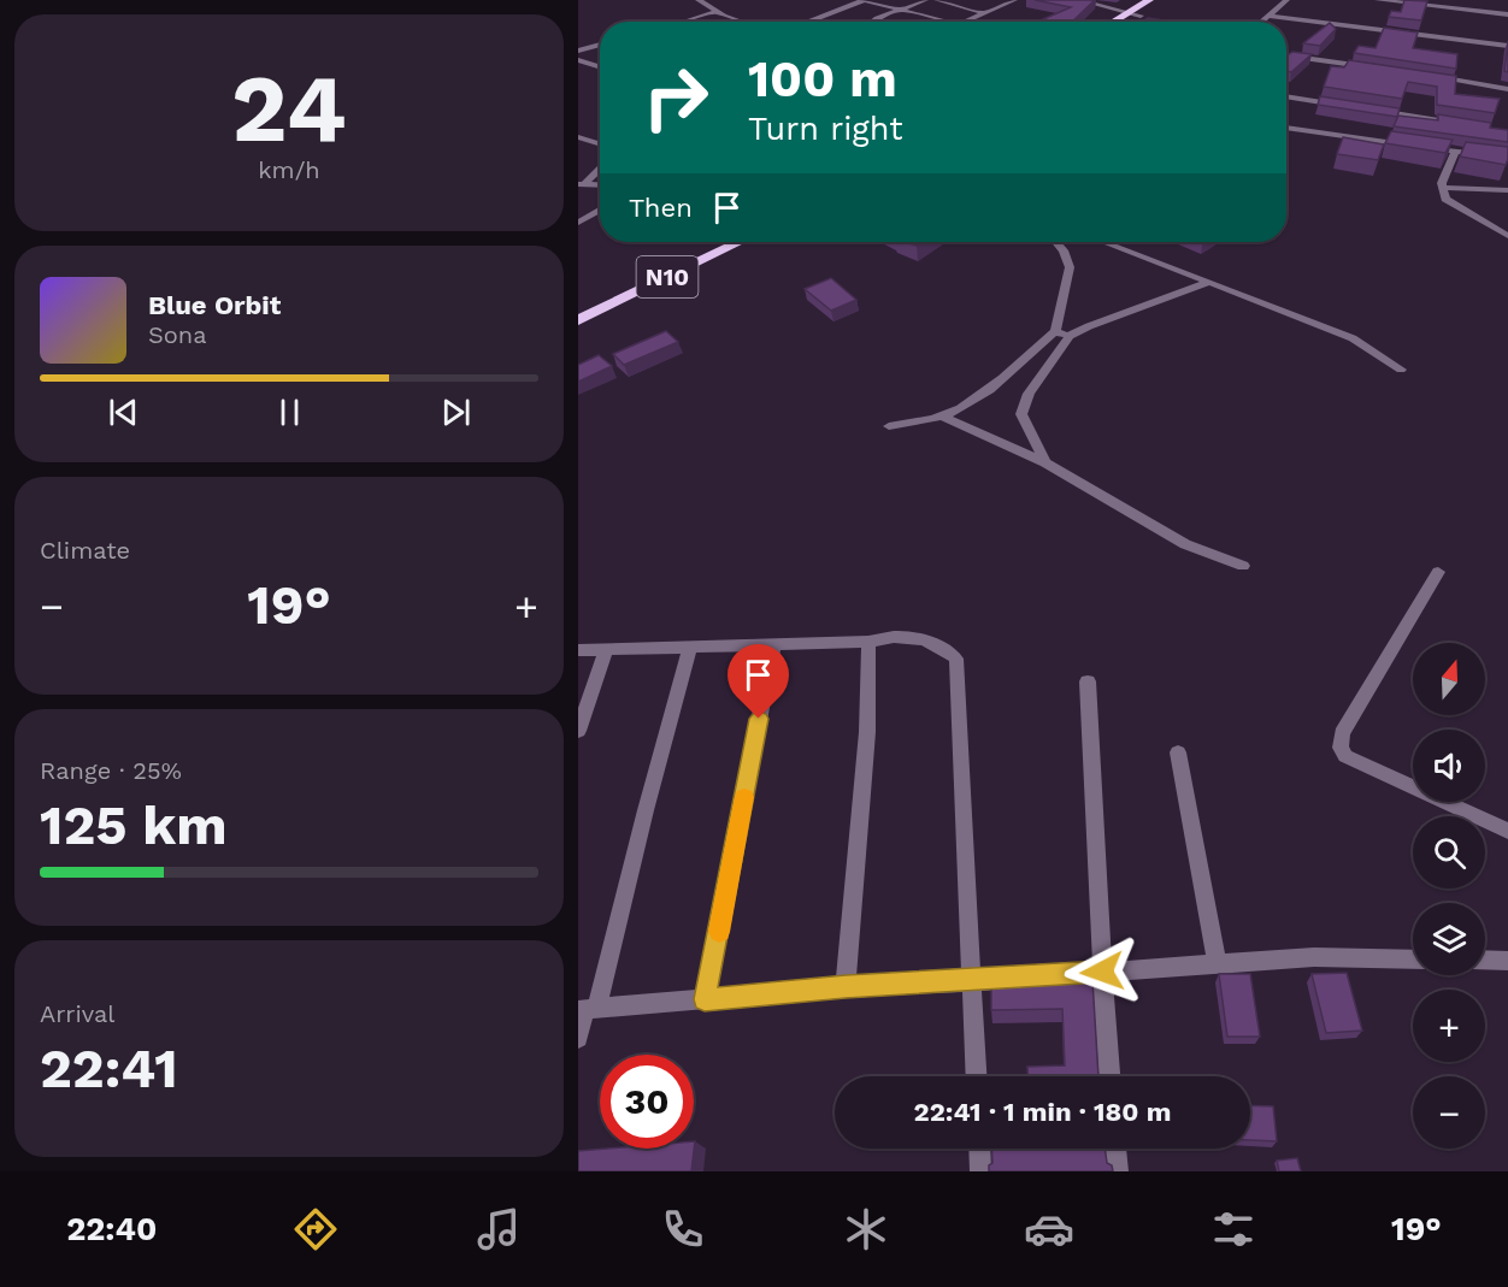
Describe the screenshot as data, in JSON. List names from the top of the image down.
{
  "streets": {
    "highway": ["N10"]
  },
  "north": "top",
  "page": {
    "tile": [
      ["24", "km/h"],
      "Climate",
      ["Range · 25%", "125 km"],
      ["Arrival", "22:41"]
    ],
    "turn": ["100 m", "Turn right"],
    "then": "Then",
    "song": ["Blue Orbit", "Sona"],
    "heat": ["−", "19°", "+"],
    "map_buttons": ["+", "−"],
    "limit": "30",
    "trip": "22:41 · 1 min · 180 m",
    "tabs": ["22:40", "19°"]
  }
}
